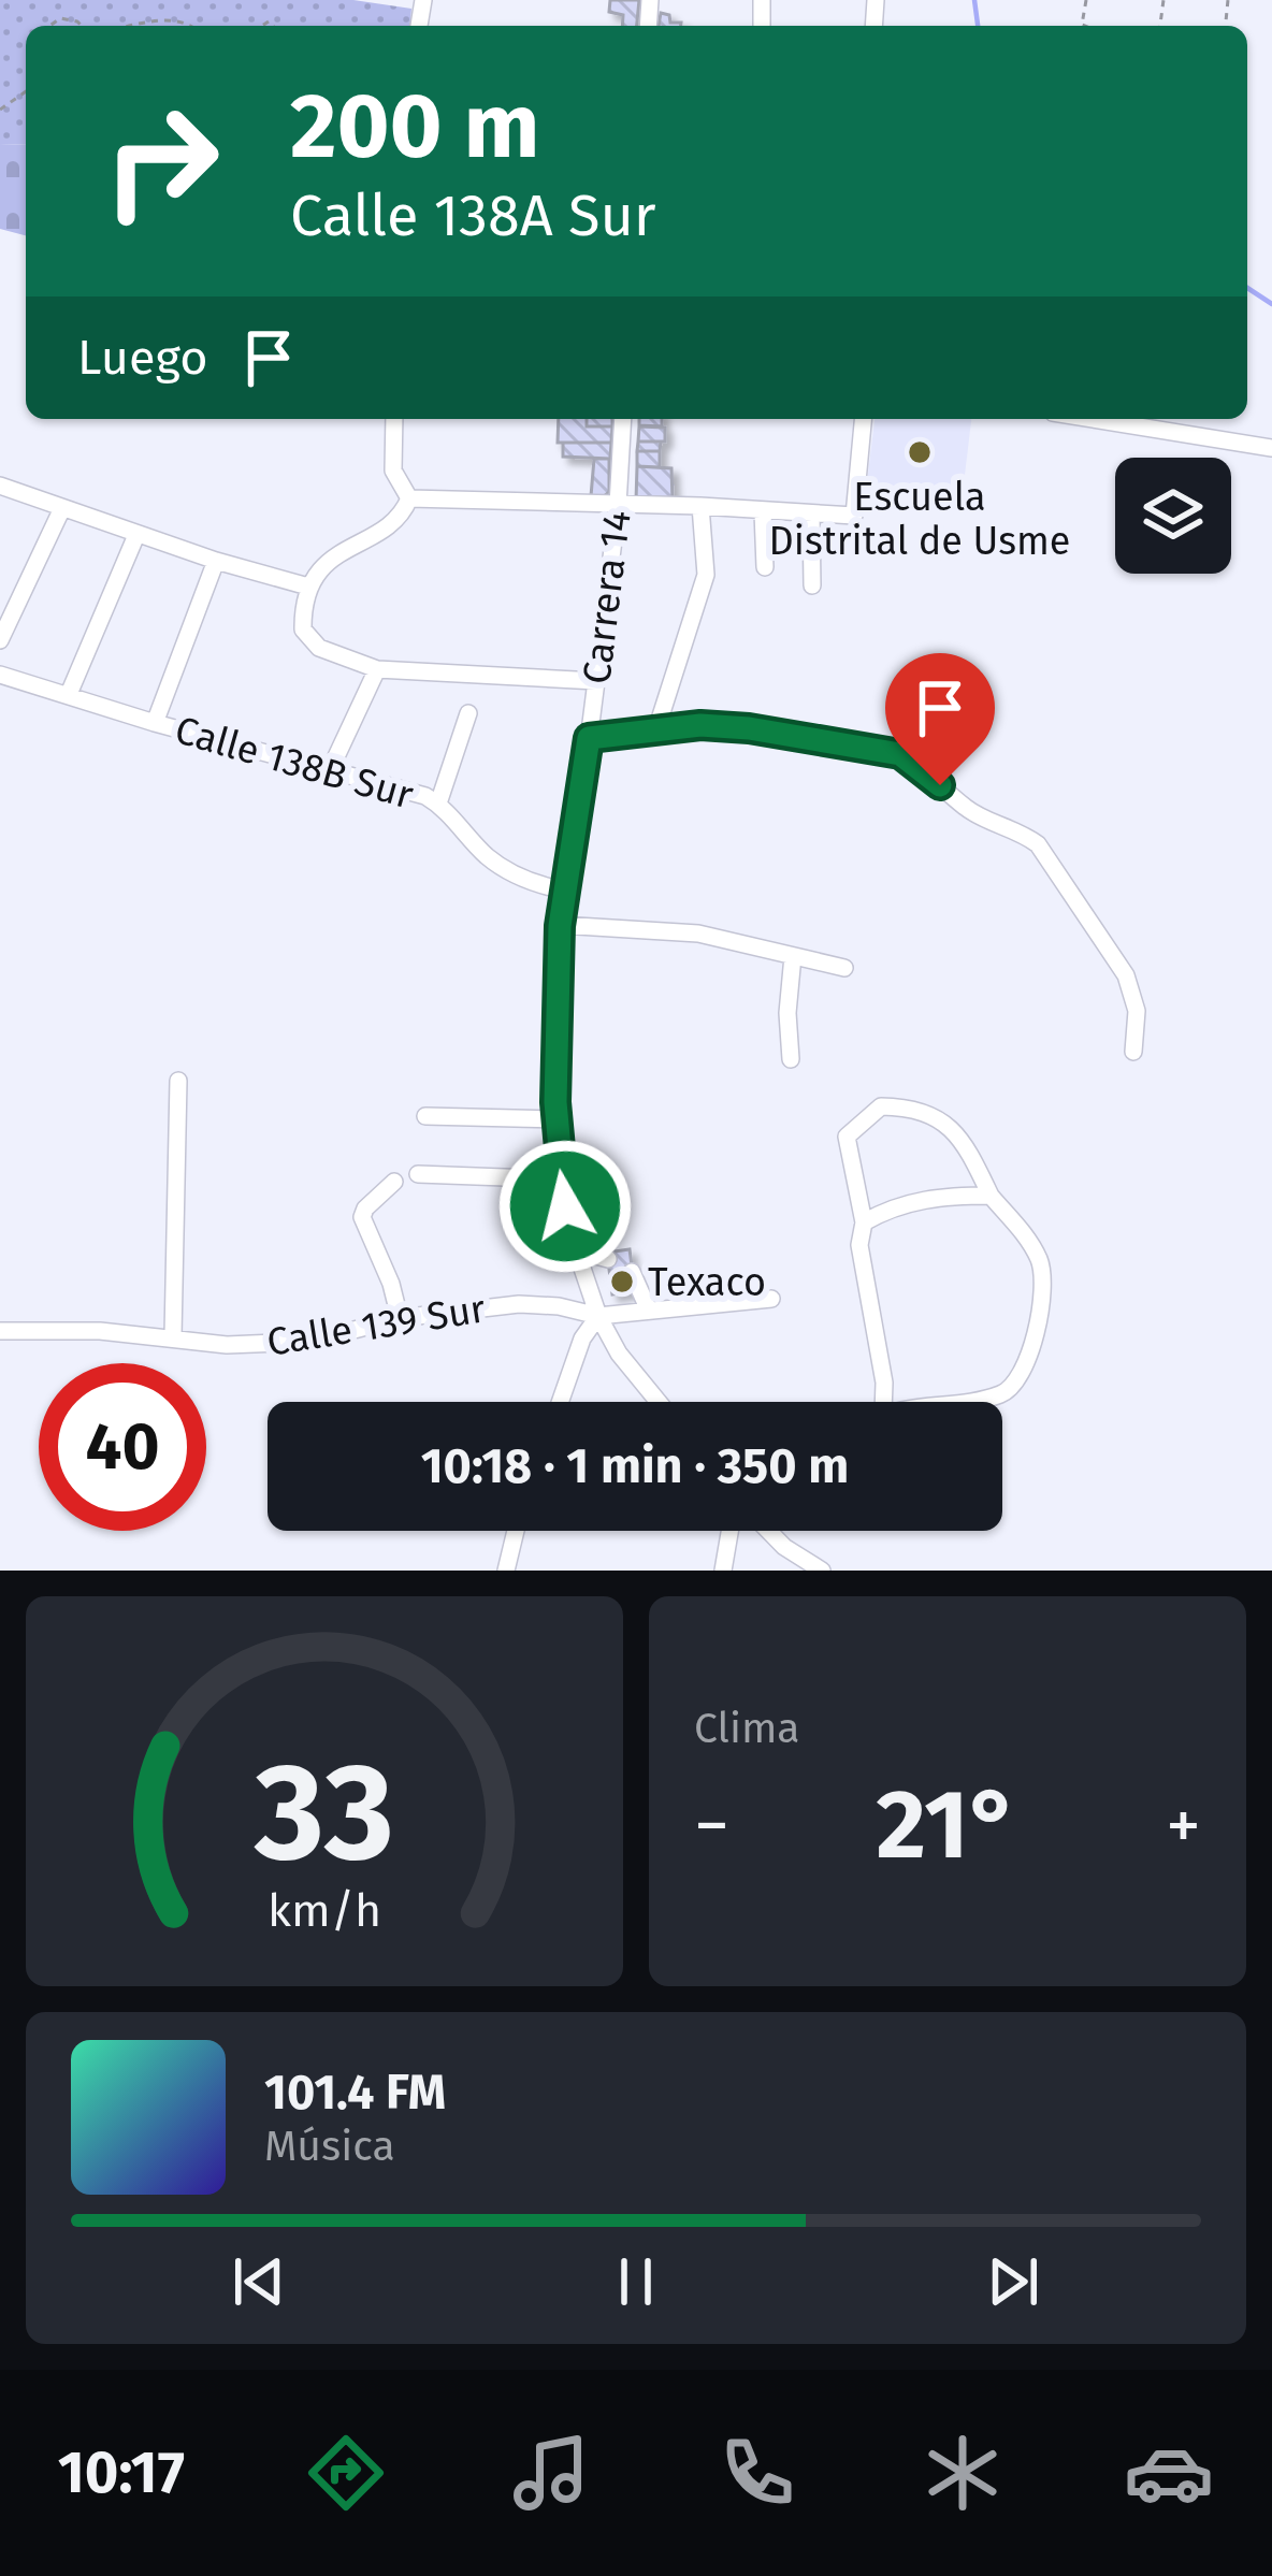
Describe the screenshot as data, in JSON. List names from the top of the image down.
{
  "streets": {
    "street": ["Carrera 14", "Calle 138B Sur", "Calle 139 Sur"]
  },
  "crossings": [
    ["Carrera 14", "Calle 138B Sur"],
    ["Carrera 14", "Calle 139 Sur"]
  ],
  "places": ["Escuela Distrital de Usme", "Texaco"],
  "page": {
    "turn": ["200 m", "Calle 138A Sur"],
    "then": "Luego",
    "limit": "40",
    "trip": "10:18 · 1 min · 350 m",
    "tile": "Clima",
    "heat": ["−", "21°", "+"],
    "song": ["101.4 FM", "Música"],
    "tabs": "10:17",
    "gauge": ["33", "km/h"]
  }
}
